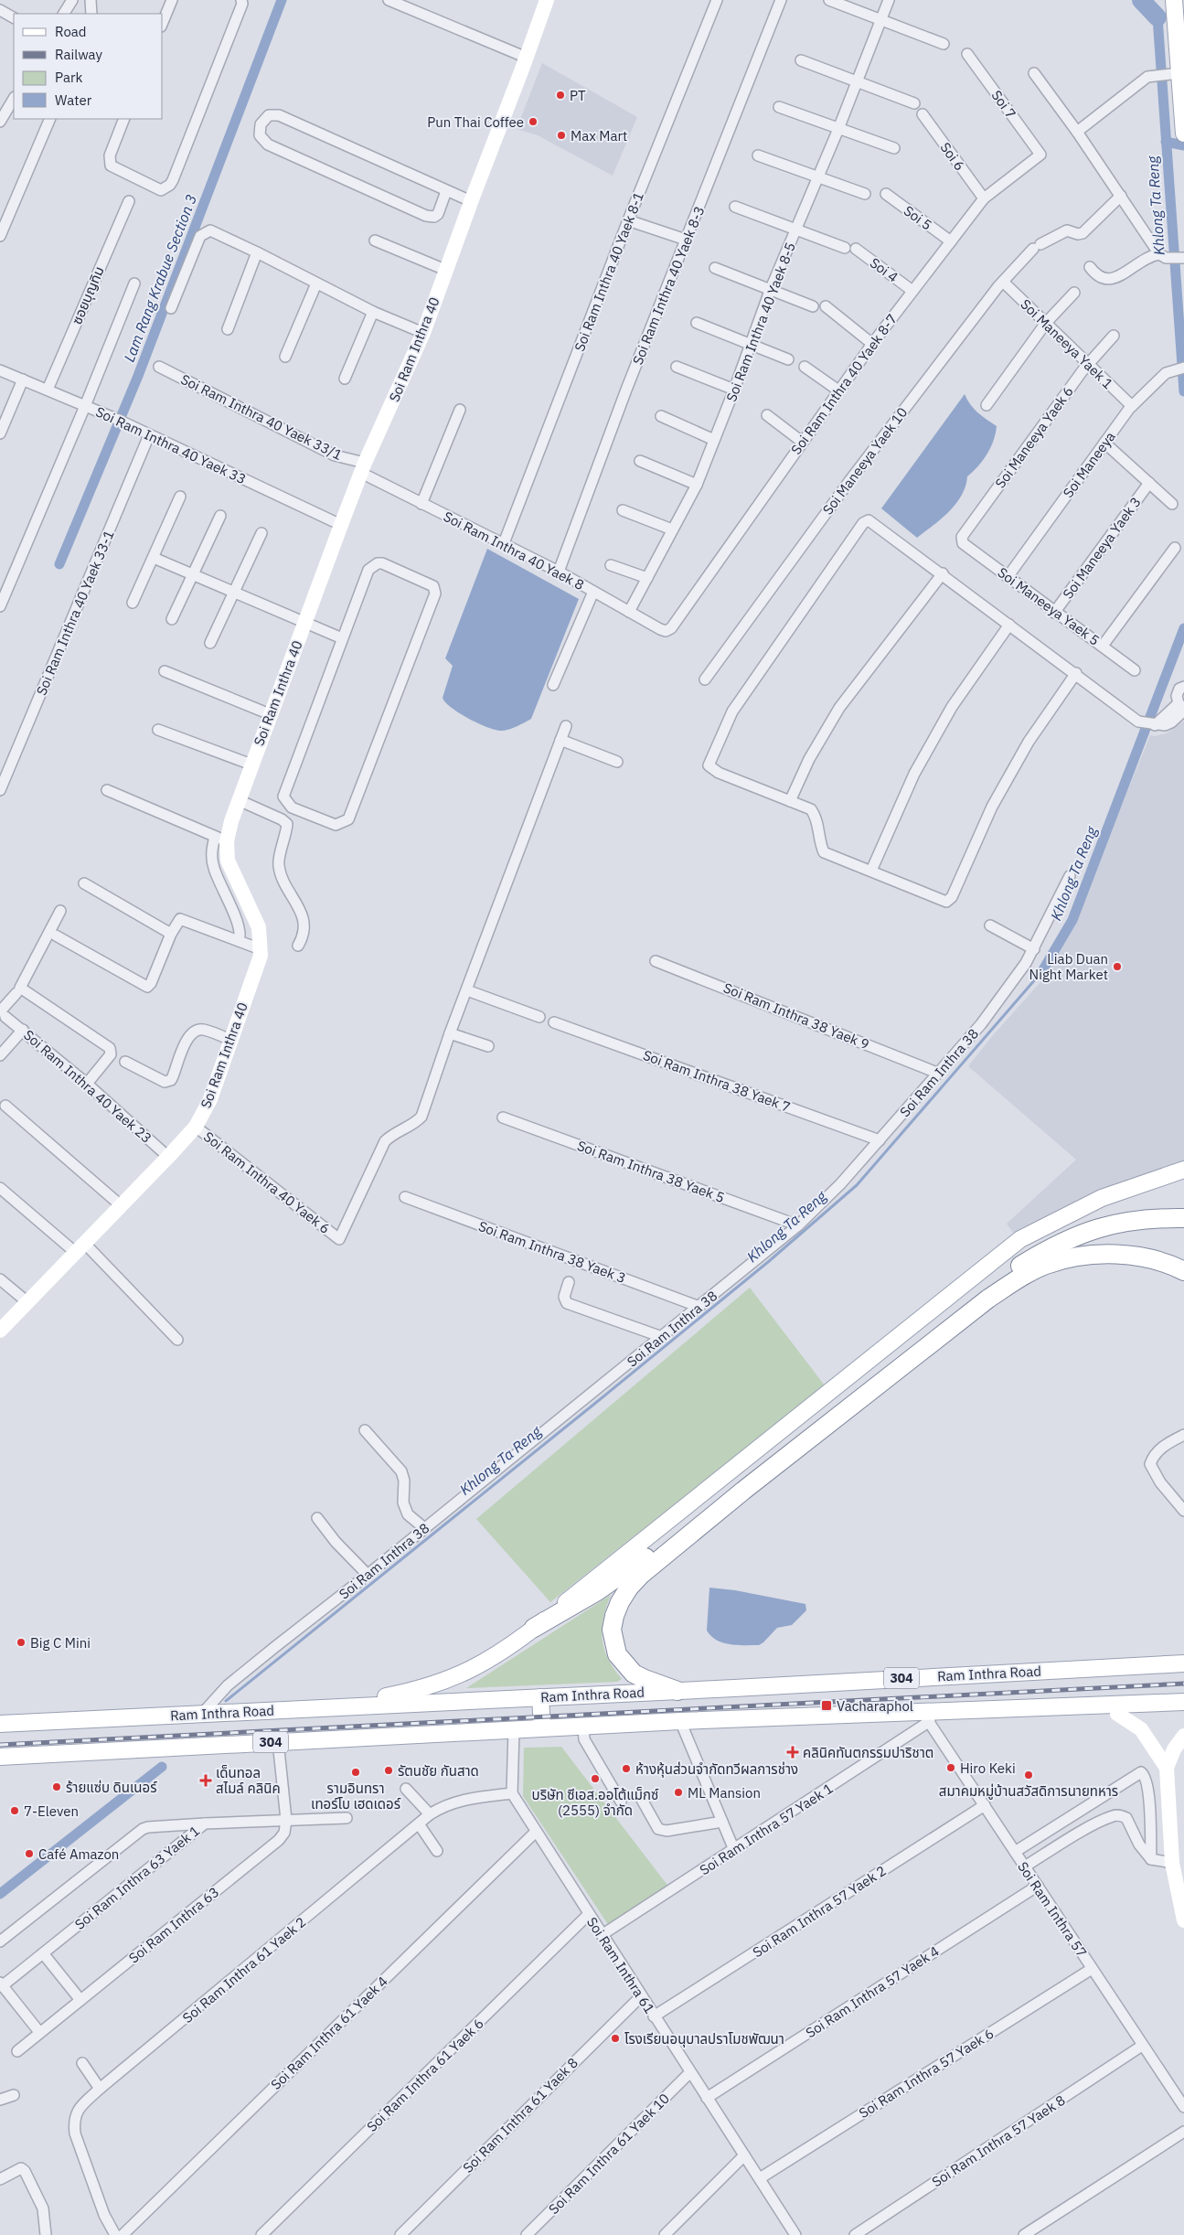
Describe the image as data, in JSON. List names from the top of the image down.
{
  "streets": {
    "main road": ["Ram Inthra Road", "304"],
    "street": [
      "Soi 7",
      "Soi 6",
      "Soi 5",
      "Soi 4",
      "Soi Ram Inthra 40 Yaek 8-1",
      "Soi Ram Inthra 40 Yaek 8-3",
      "ซอยบุญทิม",
      "Soi Ram Inthra 40 Yaek 8-5",
      "Soi Maneeya Yaek 1",
      "Soi Ram Inthra 40",
      "Soi Ram Inthra 40 Yaek 8-7",
      "Soi Ram Inthra 40 Yaek 33/1",
      "Soi Maneeya Yaek 6",
      "Soi Ram Inthra 40 Yaek 33",
      "Soi Maneeya Yaek 10",
      "Soi Maneeya",
      "Soi Maneeya Yaek 3",
      "Soi Ram Inthra 40 Yaek 8",
      "Soi Maneeya Yaek 5",
      "Soi Ram Inthra 40 Yaek 33-1",
      "Soi Ram Inthra 38 Yaek 9",
      "Soi Ram Inthra 38",
      "Soi Ram Inthra 38 Yaek 7",
      "Soi Ram Inthra 40 Yaek 23",
      "Soi Ram Inthra 38 Yaek 5",
      "Soi Ram Inthra 40 Yaek 6",
      "Soi Ram Inthra 38 Yaek 3",
      "Soi Ram Inthra 57 Yaek 1",
      "Soi Ram Inthra 63 Yaek 1",
      "Soi Ram Inthra 57",
      "Soi Ram Inthra 57 Yaek 2",
      "Soi Ram Inthra 63",
      "Soi Ram Inthra 61",
      "Soi Ram Inthra 61 Yaek 2",
      "Soi Ram Inthra 57 Yaek 4",
      "Soi Ram Inthra 61 Yaek 4",
      "Soi Ram Inthra 57 Yaek 6",
      "Soi Ram Inthra 61 Yaek 6",
      "Soi Ram Inthra 61 Yaek 8",
      "Soi Ram Inthra 57 Yaek 8",
      "Soi Ram Inthra 61 Yaek 10"
    ]
  },
  "crossings": [
    ["Soi 7", "Soi Ram Inthra 40 Yaek 8-7"],
    ["Soi 6", "Soi Ram Inthra 40 Yaek 8-7"],
    ["Soi 5", "Soi Ram Inthra 40 Yaek 8-7"],
    ["Soi 4", "Soi Ram Inthra 40 Yaek 8-7"],
    ["Soi Ram Inthra 40 Yaek 8-1", "Soi Ram Inthra 40 Yaek 8"],
    ["Soi Ram Inthra 40 Yaek 8-3", "Soi Ram Inthra 40 Yaek 8"],
    ["ซอยบุญทิม", "Soi Ram Inthra 40 Yaek 33"],
    ["Soi Ram Inthra 40 Yaek 8-5", "Soi Ram Inthra 40 Yaek 8"],
    ["Soi Maneeya Yaek 1", "Soi Maneeya Yaek 6"],
    ["Soi Maneeya Yaek 1", "Soi Maneeya Yaek 10"],
    ["Soi Maneeya Yaek 1", "Soi Maneeya"],
    ["Soi Ram Inthra 40", "Soi Ram Inthra 40 Yaek 33/1"],
    ["Soi Ram Inthra 40", "Soi Ram Inthra 40 Yaek 33"],
    ["Soi Ram Inthra 40", "Soi Ram Inthra 40 Yaek 8"],
    ["Soi Ram Inthra 40", "Soi Ram Inthra 40 Yaek 23"],
    ["Soi Ram Inthra 40", "Soi Ram Inthra 40 Yaek 6"],
    ["Soi Ram Inthra 40 Yaek 8-7", "Soi Ram Inthra 40 Yaek 8"],
    ["Soi Ram Inthra 40 Yaek 33/1", "Soi Ram Inthra 40 Yaek 8"],
    ["Soi Maneeya Yaek 6", "Soi Maneeya Yaek 5"],
    ["Soi Ram Inthra 40 Yaek 33", "Soi Ram Inthra 40 Yaek 33-1"],
    ["Soi Maneeya", "Soi Maneeya Yaek 5"],
    ["Soi Maneeya Yaek 3", "Soi Maneeya Yaek 5"],
    ["Soi Ram Inthra 38 Yaek 9", "Soi Ram Inthra 38"],
    ["Soi Ram Inthra 38", "Soi Ram Inthra 38 Yaek 7"],
    ["Soi Ram Inthra 38", "Soi Ram Inthra 38 Yaek 5"],
    ["Soi Ram Inthra 38", "Soi Ram Inthra 38 Yaek 3"],
    ["Soi Ram Inthra 38", "Ram Inthra Road"],
    ["304", "Soi Ram Inthra 57 Yaek 1"],
    ["304", "Soi Ram Inthra 57"],
    ["304", "Soi Ram Inthra 63"],
    ["Soi Ram Inthra 57 Yaek 1", "Soi Ram Inthra 57"],
    ["Soi Ram Inthra 57 Yaek 1", "Soi Ram Inthra 61"],
    ["Soi Ram Inthra 63 Yaek 1", "Soi Ram Inthra 63"],
    ["Soi Ram Inthra 57", "Soi Ram Inthra 57 Yaek 2"],
    ["Soi Ram Inthra 57", "Soi Ram Inthra 57 Yaek 4"],
    ["Soi Ram Inthra 57", "Soi Ram Inthra 57 Yaek 6"],
    ["Soi Ram Inthra 57", "Soi Ram Inthra 57 Yaek 8"],
    ["Soi Ram Inthra 57 Yaek 2", "Soi Ram Inthra 61"],
    ["Soi Ram Inthra 61", "Soi Ram Inthra 61 Yaek 2"],
    ["Soi Ram Inthra 61", "Soi Ram Inthra 57 Yaek 4"],
    ["Soi Ram Inthra 61", "Soi Ram Inthra 61 Yaek 4"],
    ["Soi Ram Inthra 61", "Soi Ram Inthra 57 Yaek 6"],
    ["Soi Ram Inthra 61", "Soi Ram Inthra 61 Yaek 6"],
    ["Soi Ram Inthra 61", "Soi Ram Inthra 61 Yaek 8"],
    ["Soi Ram Inthra 61", "Soi Ram Inthra 61 Yaek 10"]
  ],
  "water": ["Khlong Ta Reng", "Lam Rang Krabue Section 3"],
  "places": {
    "other": [
      "PT",
      "Pun Thai Coffee",
      "Max Mart",
      "Liab Duan Night Market",
      "Big C Mini",
      "Hiro Keki",
      "ห้างหุ้นส่วนจำกัดทวีผลการช่าง",
      "รัตนชัย กันสาด",
      "รามอินทรา เทอร์โบ เฮดเดอร์",
      "สมาคมหมู่บ้านสวัสดิการนายทหาร",
      "บริษัท ซีเอส.ออโต้แม็กซ์ (2555) จำกัด",
      "ร้ายแซ่บ ดินเนอร์",
      "ML Mansion",
      "7-Eleven",
      "Café Amazon",
      "โรงเรียนอนุบาลปราโมชพัฒนา"
    ],
    "transit": ["Vacharaphol"],
    "health": ["คลินิคทันตกรรมปาริชาต", "เด็นทอล สไมล์ คลินิค"]
  },
  "legend": [
    "Road",
    "Railway",
    "Park",
    "Water"
  ]
}
